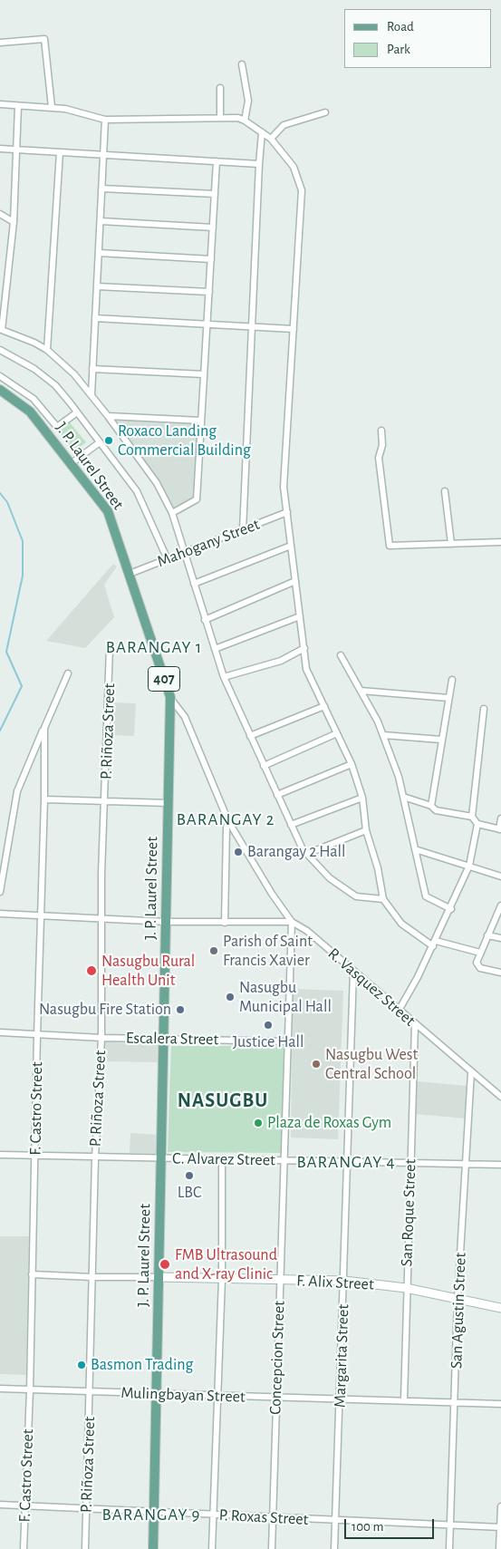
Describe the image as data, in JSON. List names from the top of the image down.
{
  "streets": {
    "main road": ["J. P. Laurel Street", "407", "F. Alix Street"],
    "street": [
      "Mahogany Street",
      "P. Riñoza Street",
      "R. Vasquez Street",
      "Escalera Street",
      "F. Castro Street",
      "C. Alvarez Street",
      "San Roque Street",
      "San Agustin Street",
      "Margarita Street",
      "Concepcion Street",
      "Mulingbayan Street",
      "P. Roxas Street"
    ]
  },
  "crossings": [
    ["J. P. Laurel Street", "Mahogany Street"],
    ["J. P. Laurel Street", "R. Vasquez Street"],
    ["J. P. Laurel Street", "Escalera Street"],
    ["J. P. Laurel Street", "C. Alvarez Street"],
    ["J. P. Laurel Street", "F. Alix Street"],
    ["J. P. Laurel Street", "Mulingbayan Street"],
    ["J. P. Laurel Street", "P. Roxas Street"],
    ["P. Riñoza Street", "Escalera Street"],
    ["P. Riñoza Street", "C. Alvarez Street"],
    ["P. Riñoza Street", "F. Alix Street"],
    ["P. Riñoza Street", "Mulingbayan Street"],
    ["P. Riñoza Street", "P. Roxas Street"],
    ["R. Vasquez Street", "San Roque Street"],
    ["R. Vasquez Street", "San Agustin Street"],
    ["R. Vasquez Street", "Margarita Street"],
    ["R. Vasquez Street", "Concepcion Street"],
    ["Escalera Street", "F. Castro Street"],
    ["Escalera Street", "Concepcion Street"],
    ["F. Castro Street", "C. Alvarez Street"],
    ["F. Castro Street", "F. Alix Street"],
    ["F. Castro Street", "Mulingbayan Street"],
    ["F. Castro Street", "P. Roxas Street"],
    ["C. Alvarez Street", "San Roque Street"],
    ["C. Alvarez Street", "San Agustin Street"],
    ["C. Alvarez Street", "Margarita Street"],
    ["C. Alvarez Street", "Concepcion Street"],
    ["San Roque Street", "F. Alix Street"],
    ["San Roque Street", "Mulingbayan Street"],
    ["F. Alix Street", "San Agustin Street"],
    ["F. Alix Street", "Margarita Street"],
    ["F. Alix Street", "Concepcion Street"],
    ["San Agustin Street", "Mulingbayan Street"],
    ["San Agustin Street", "P. Roxas Street"],
    ["Margarita Street", "Mulingbayan Street"],
    ["Margarita Street", "P. Roxas Street"],
    ["Concepcion Street", "Mulingbayan Street"],
    ["Concepcion Street", "P. Roxas Street"]
  ],
  "districts": [
    "BARANGAY 1",
    "BARANGAY 2",
    "NASUGBU",
    "BARANGAY 4",
    "BARANGAY 9"
  ],
  "places": [
    "Roxaco Landing Commercial Building",
    "Barangay 2 Hall",
    "Parish of Saint Francis Xavier",
    "Nasugbu Rural Health Unit",
    "Nasugbu Municipal Hall",
    "Nasugbu Fire Station",
    "Justice Hall",
    "Nasugbu West Central School",
    "Plaza de Roxas Gym",
    "LBC",
    "FMB Ultrasound and X-ray Clinic",
    "Basmon Trading"
  ],
  "legend": ["Road", "Park"],
  "scale_bar": "100 m"
}
